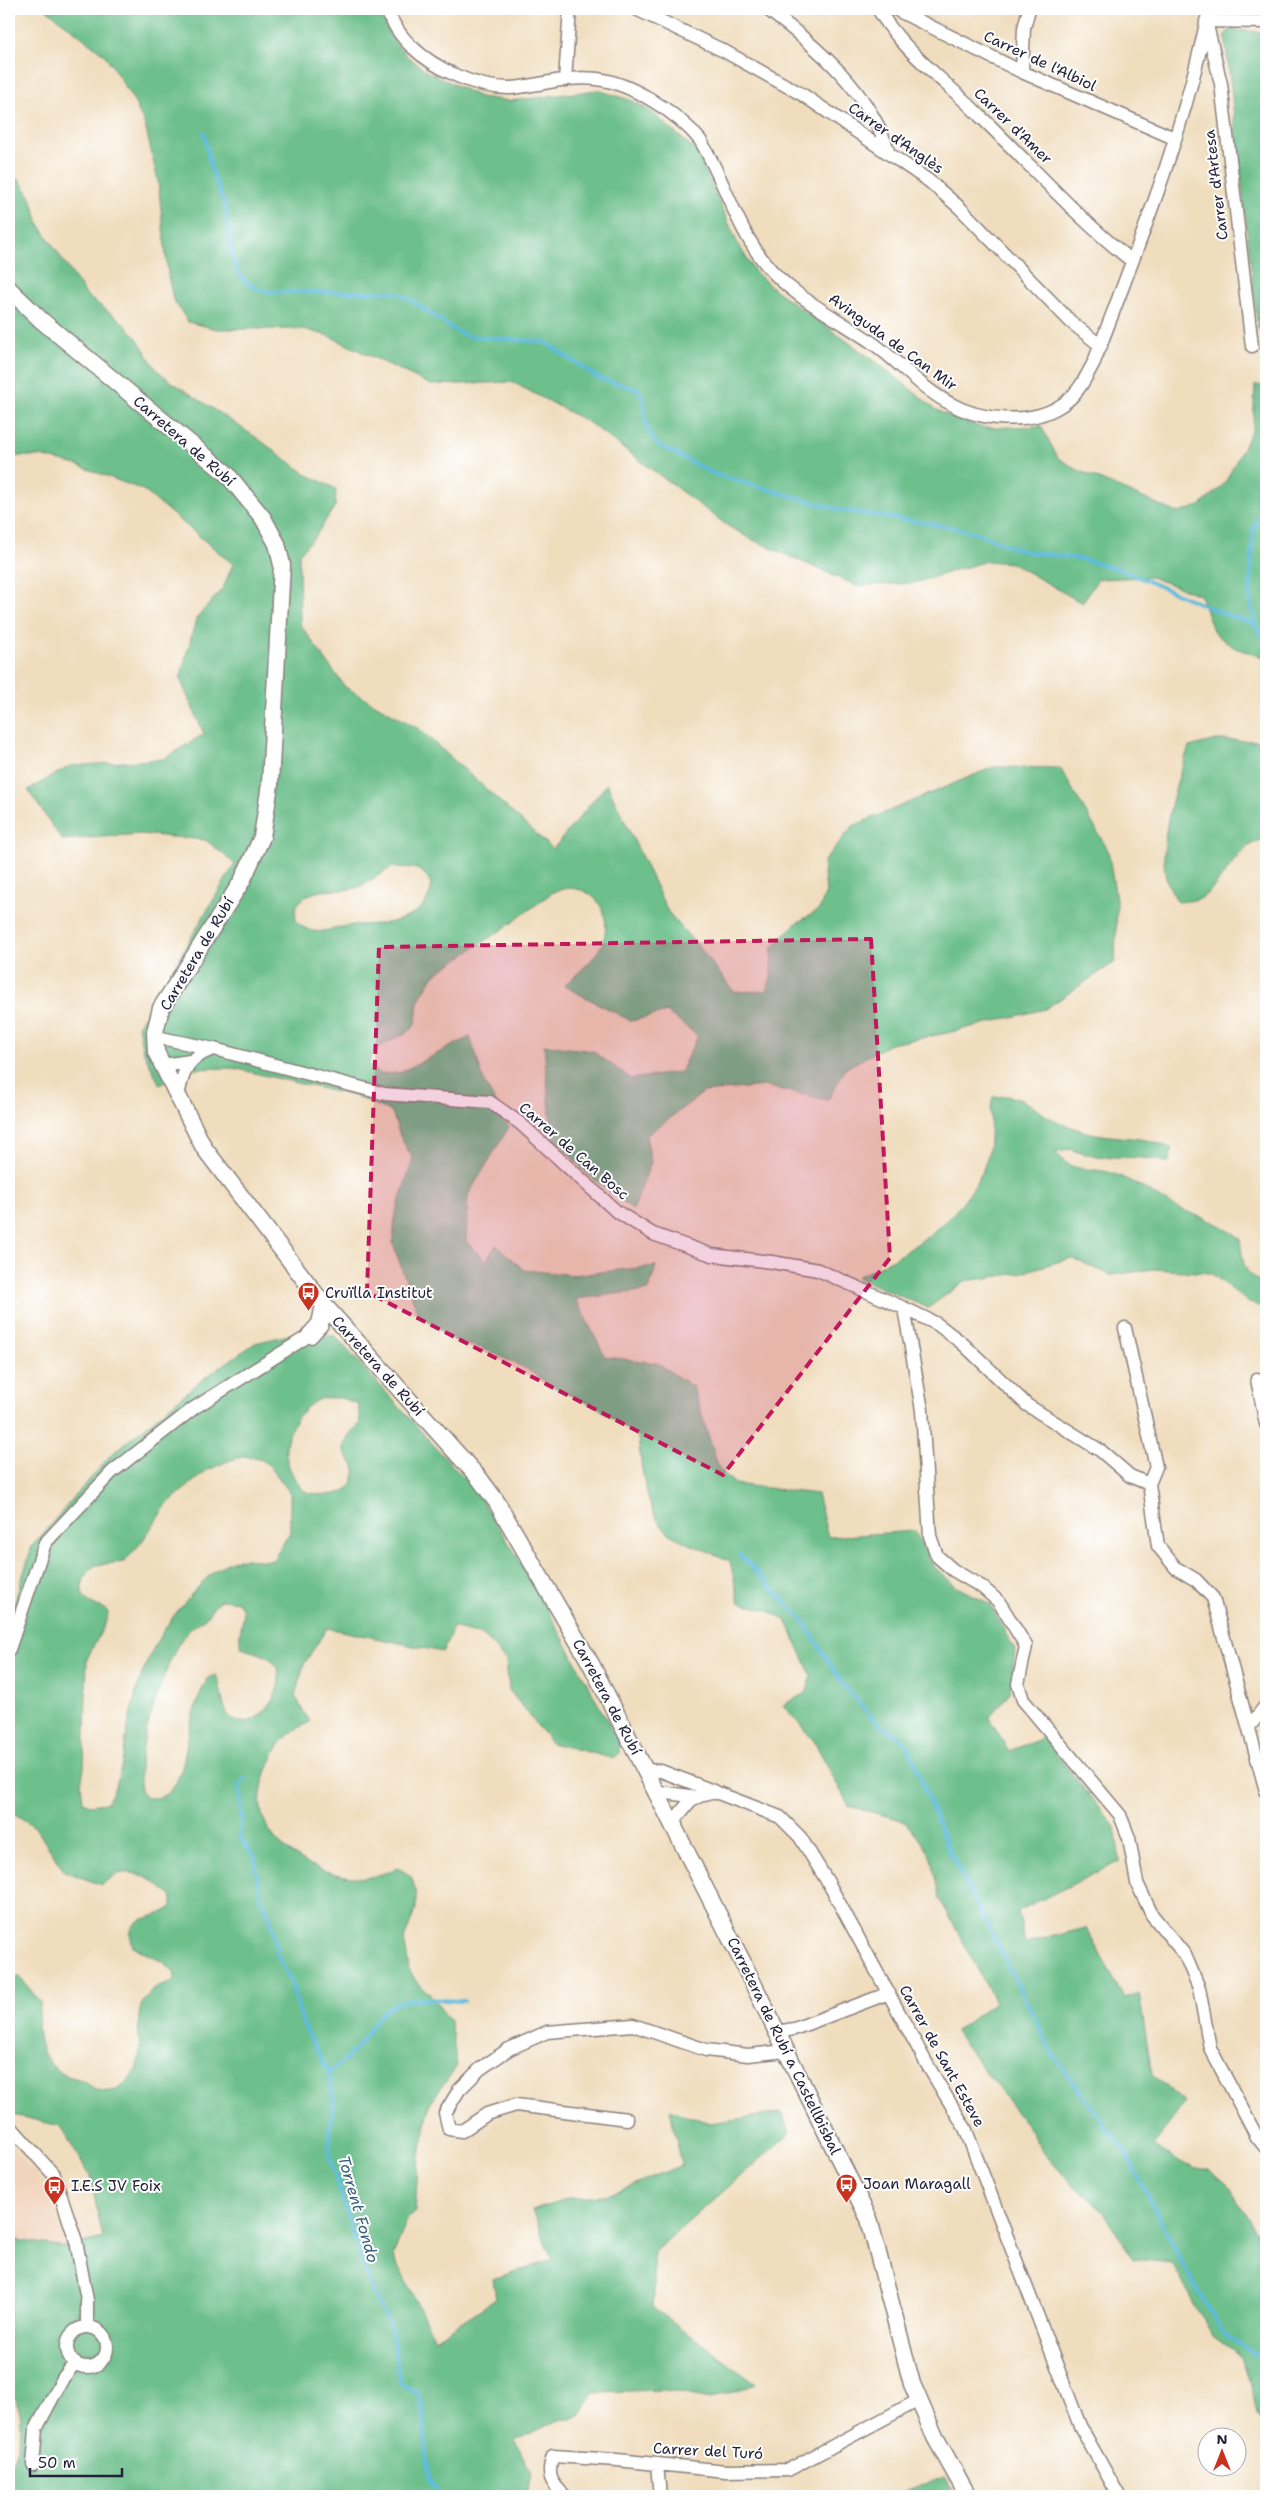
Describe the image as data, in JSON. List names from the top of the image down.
{
  "streets": {
    "street": [
      "Carrer de l'Albiol",
      "Carrer d'Amer",
      "Carrer d'Anglès",
      "Carrer d'Artesa",
      "Avinguda de Can Mir",
      "Carretera de Rubí",
      "Carrer de Can Bosc",
      "Carretera de Rubí a Castellbisbal",
      "Carrer de Sant Esteve",
      "Carrer del Turó"
    ]
  },
  "crossings": [
    ["Carrer de l'Albiol", "Avinguda de Can Mir"],
    ["Carrer d'Amer", "Avinguda de Can Mir"],
    ["Carrer d'Anglès", "Avinguda de Can Mir"],
    ["Carrer d'Artesa", "Avinguda de Can Mir"],
    ["Carretera de Rubí", "Carrer de Can Bosc"],
    ["Carretera de Rubí", "Carretera de Rubí a Castellbisbal"],
    ["Carretera de Rubí", "Carrer de Sant Esteve"],
    ["Carretera de Rubí a Castellbisbal", "Carrer de Sant Esteve"],
    ["Carretera de Rubí a Castellbisbal", "Carrer del Turó"]
  ],
  "water": ["Torrent Fondo"],
  "places": {
    "bus stop": ["Cruïlla Institut", "Joan Maragall", "I.E.S JV Foix"]
  },
  "scale_bar": "50 m",
  "north": "top"
}
